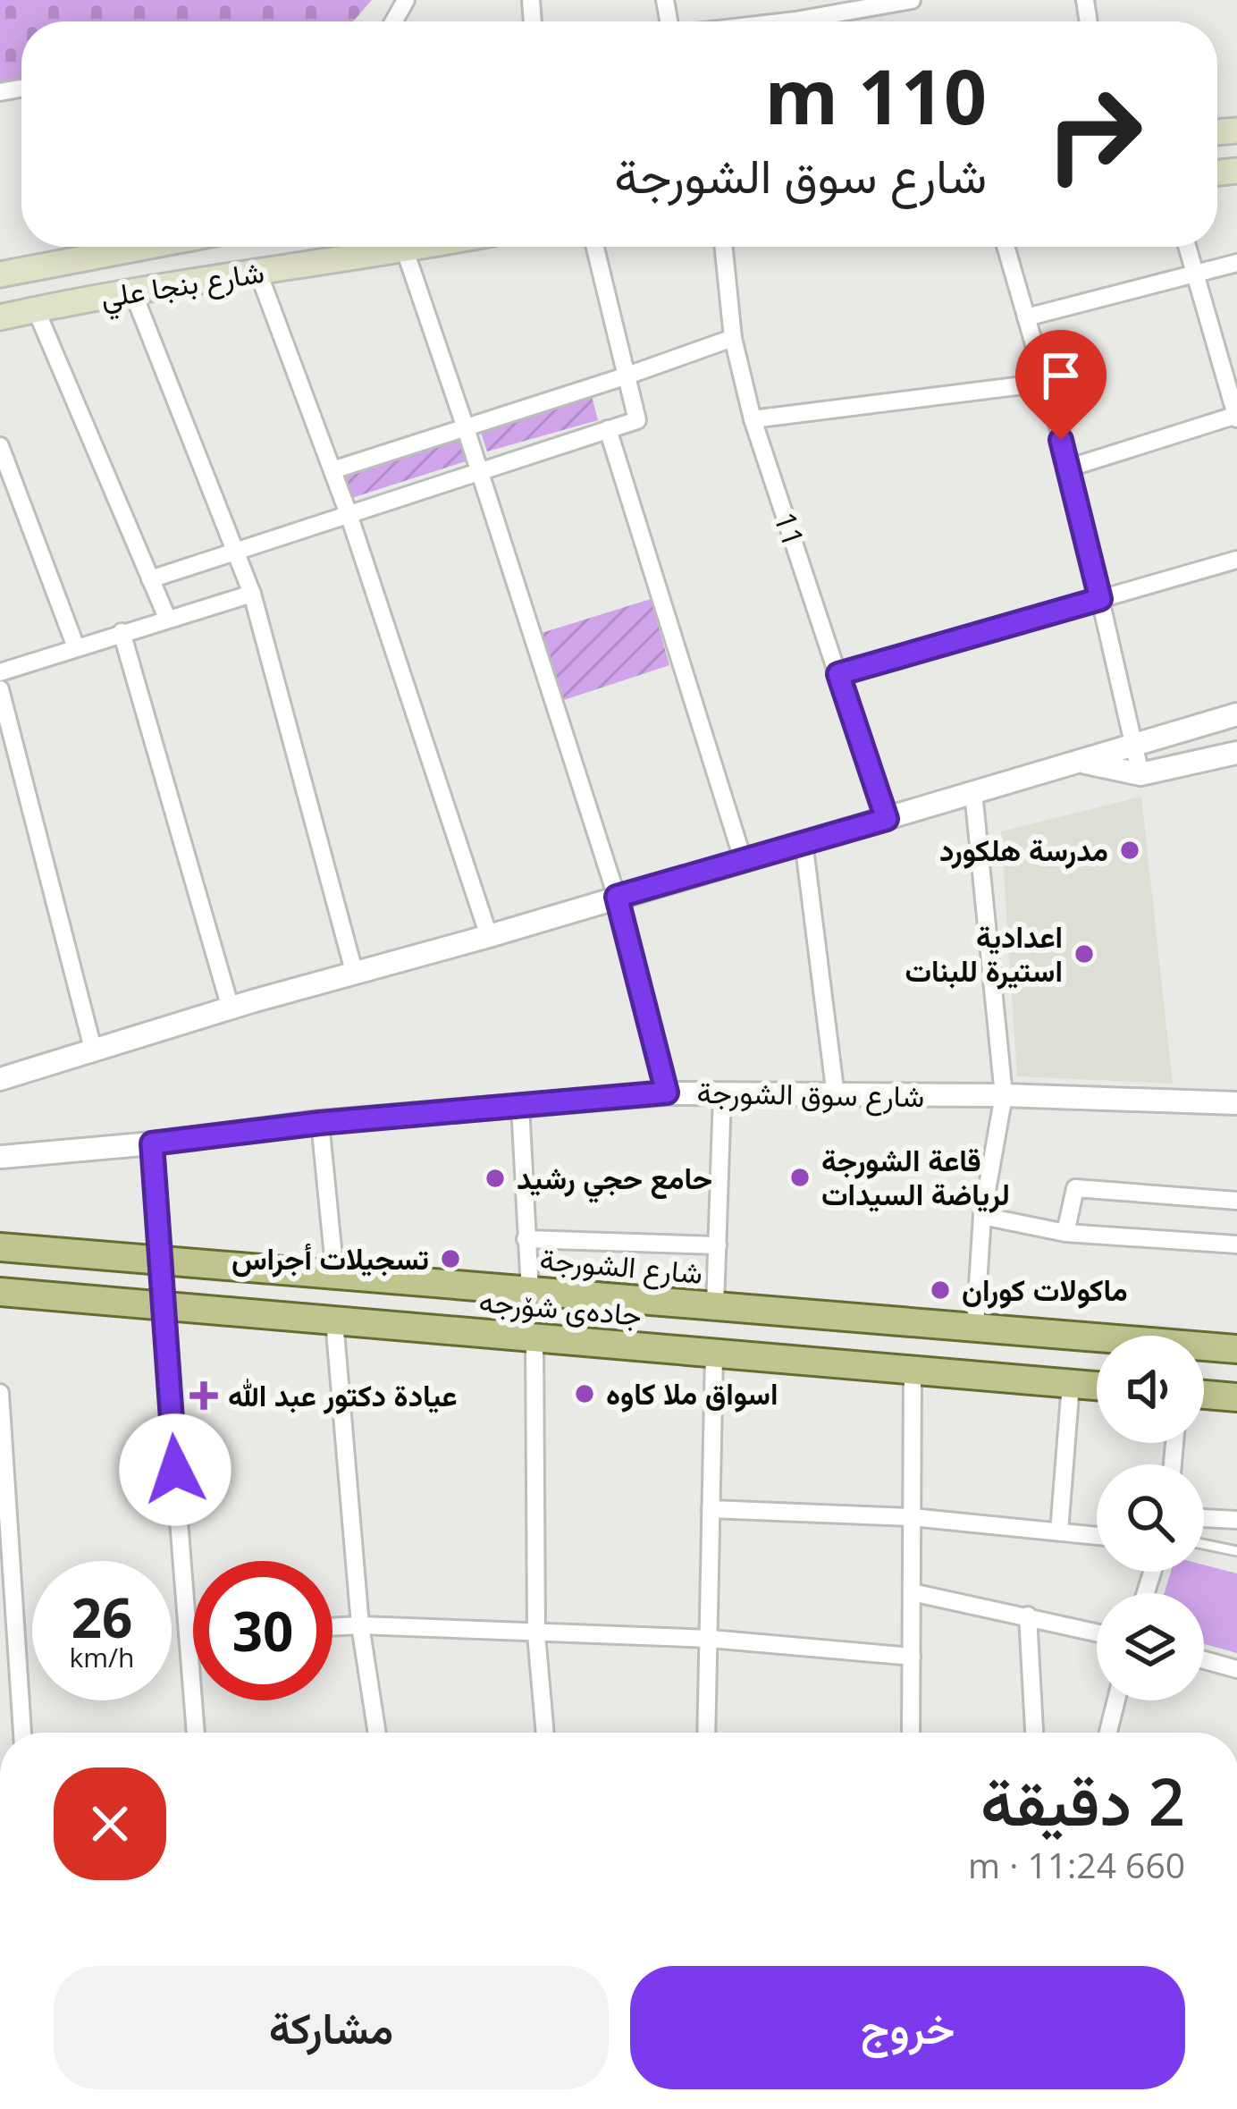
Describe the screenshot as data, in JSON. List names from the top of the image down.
{
  "streets": {
    "main road": ["شارع بنجا علي", "شارع الشورجة", "جادەی شۆرجە"],
    "street": ["11", "شارع سوق الشورجة"]
  },
  "places": {
    "other": [
      "مدرسة هلكورد",
      "اعدادية استيرة للبنات",
      "قاعة الشورجة لرياضة السيدات",
      "حامع حجي رشيد",
      "تسجيلات أجراس",
      "ماكولات كوران",
      "اسواق ملا كاوه"
    ],
    "health": ["عيادة دكتور عبد الله"]
  },
  "page": {
    "turn": ["110 m", "شارع سوق الشورجة"],
    "speed": "26 km/h",
    "limit": "30",
    "heading": ["2 دقيقة", "660 m · 11:24"],
    "buttons": ["خروج", "مشاركة"]
  }
}
